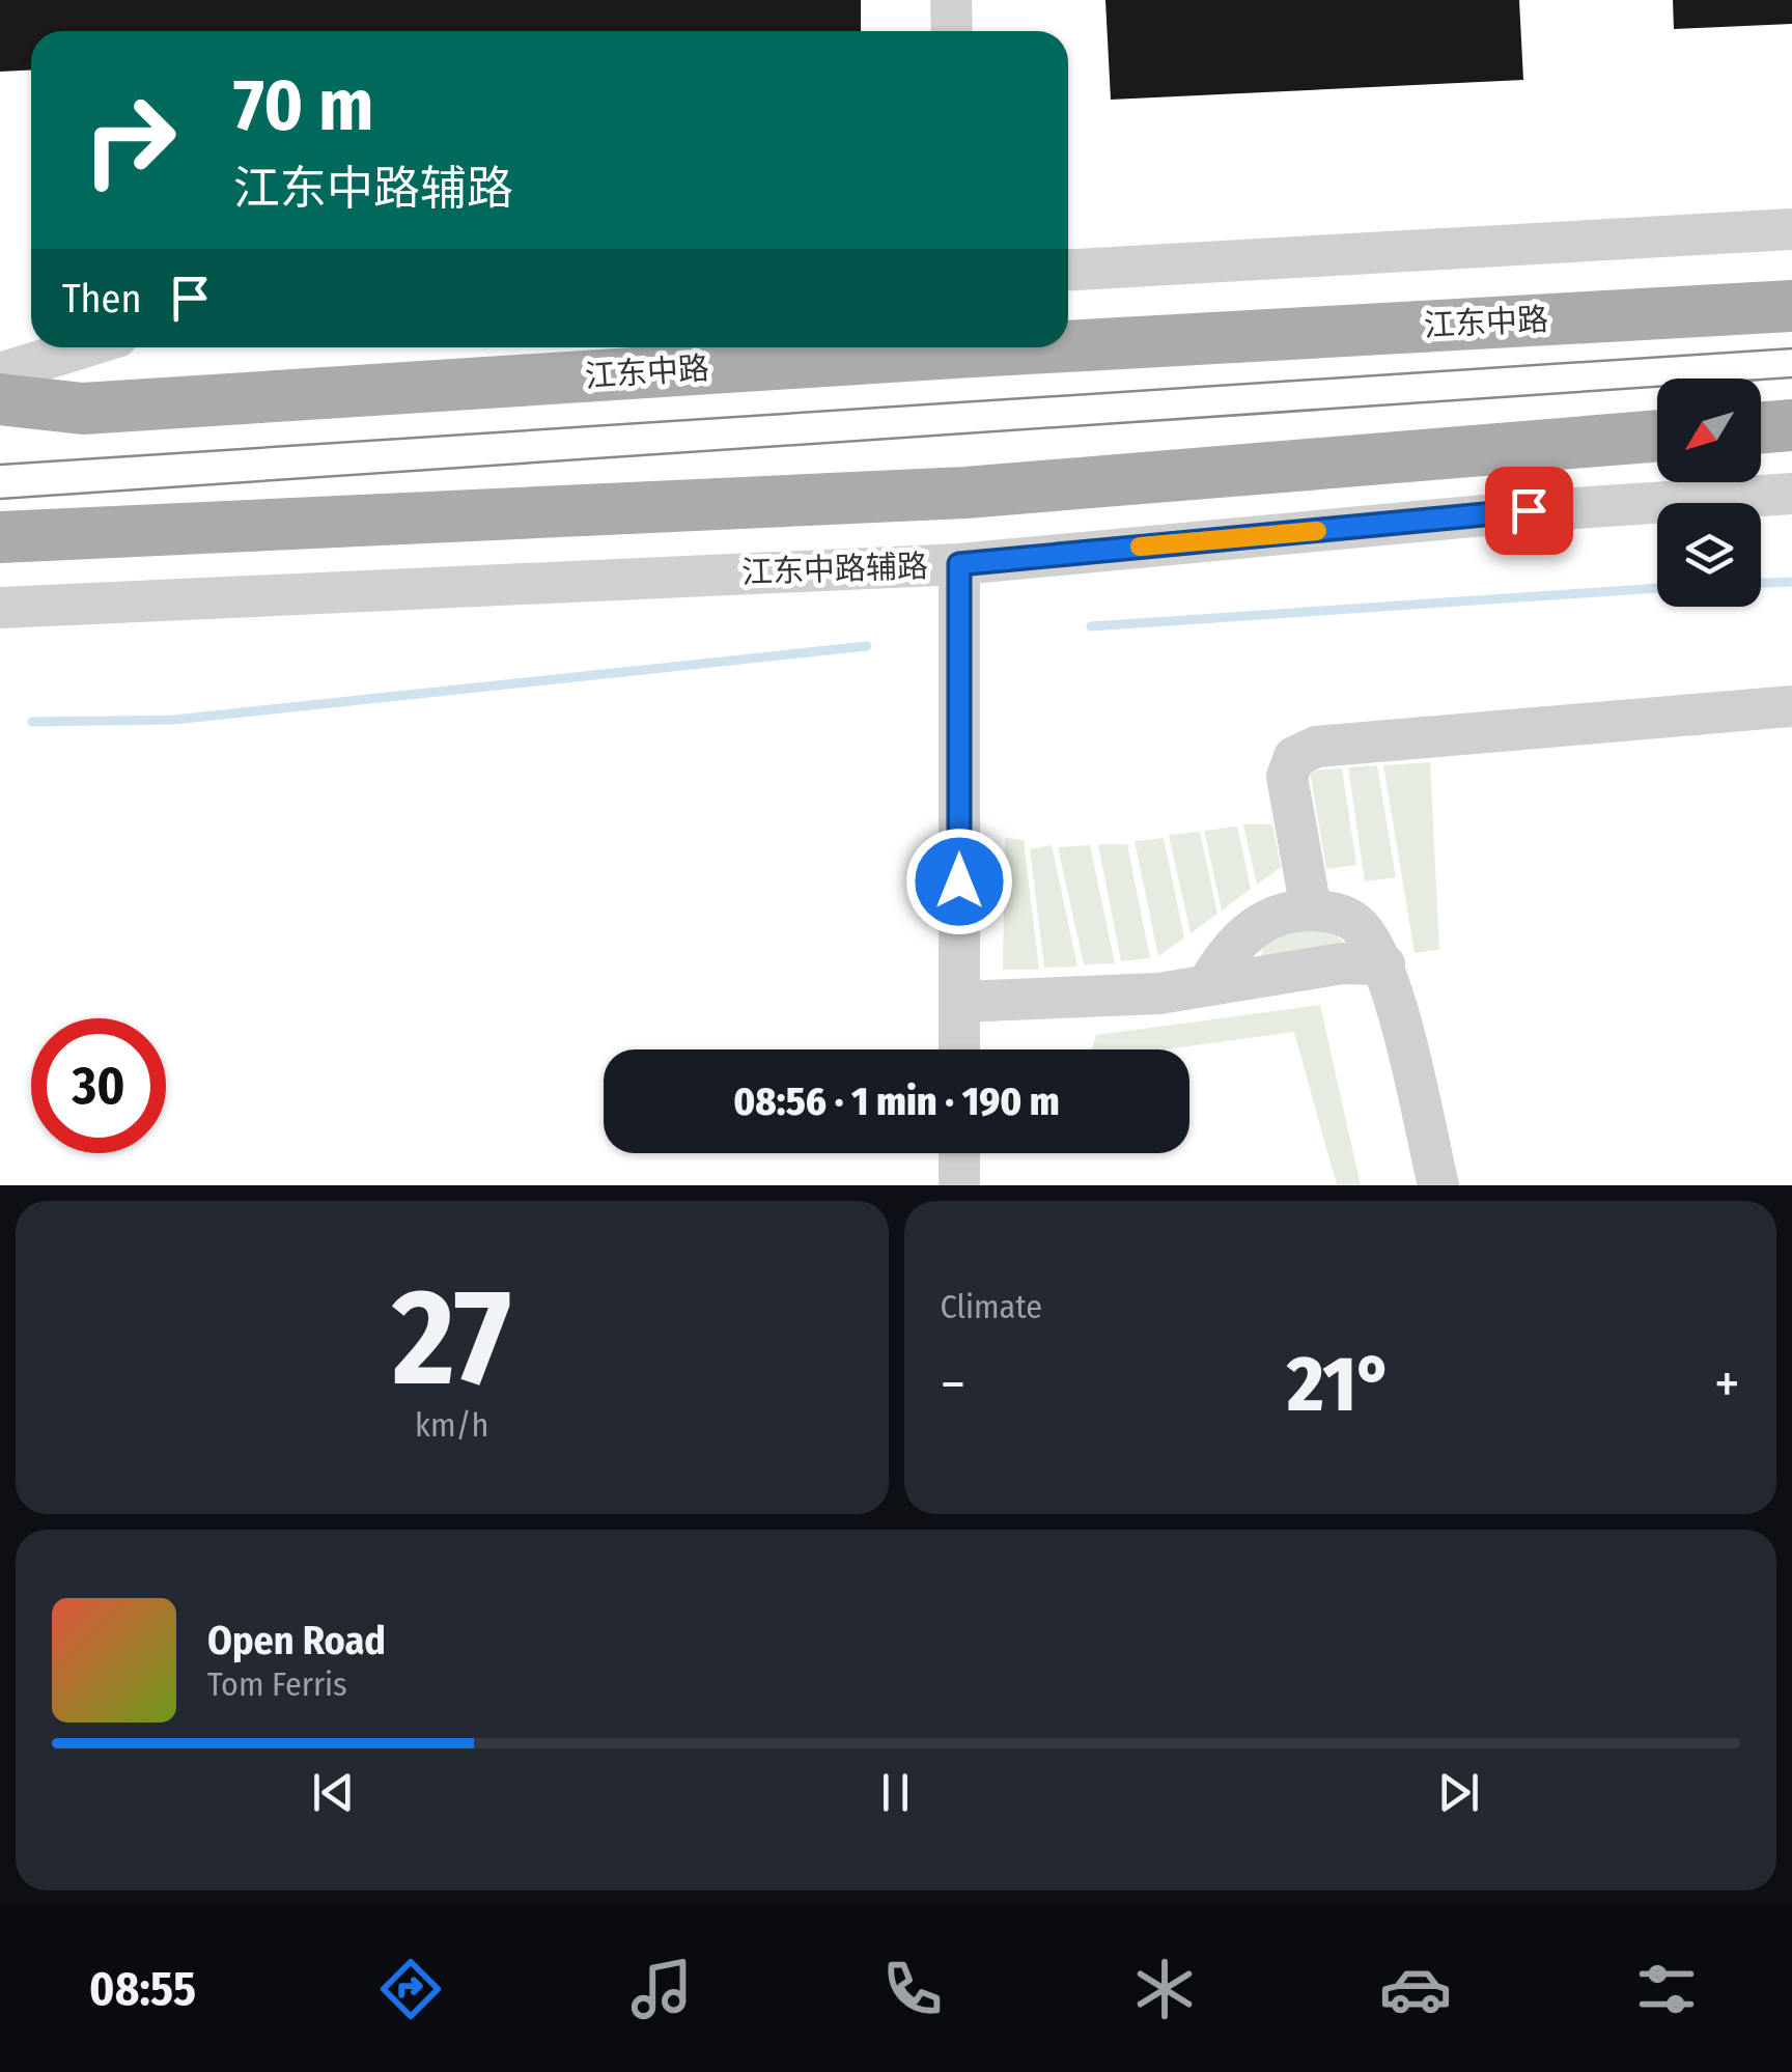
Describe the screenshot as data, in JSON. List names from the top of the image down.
{
  "streets": {
    "main road": ["江东中路"],
    "street": ["江东中路辅路"]
  },
  "north": "bottom left",
  "page": {
    "turn": ["70 m", "江东中路辅路"],
    "then": "Then",
    "limit": "30",
    "trip": "08:56 · 1 min · 190 m",
    "tile": [
      ["27", "km/h"],
      "Climate"
    ],
    "heat": ["−", "21°", "+"],
    "song": ["Open Road", "Tom Ferris"],
    "tabs": "08:55"
  }
}
